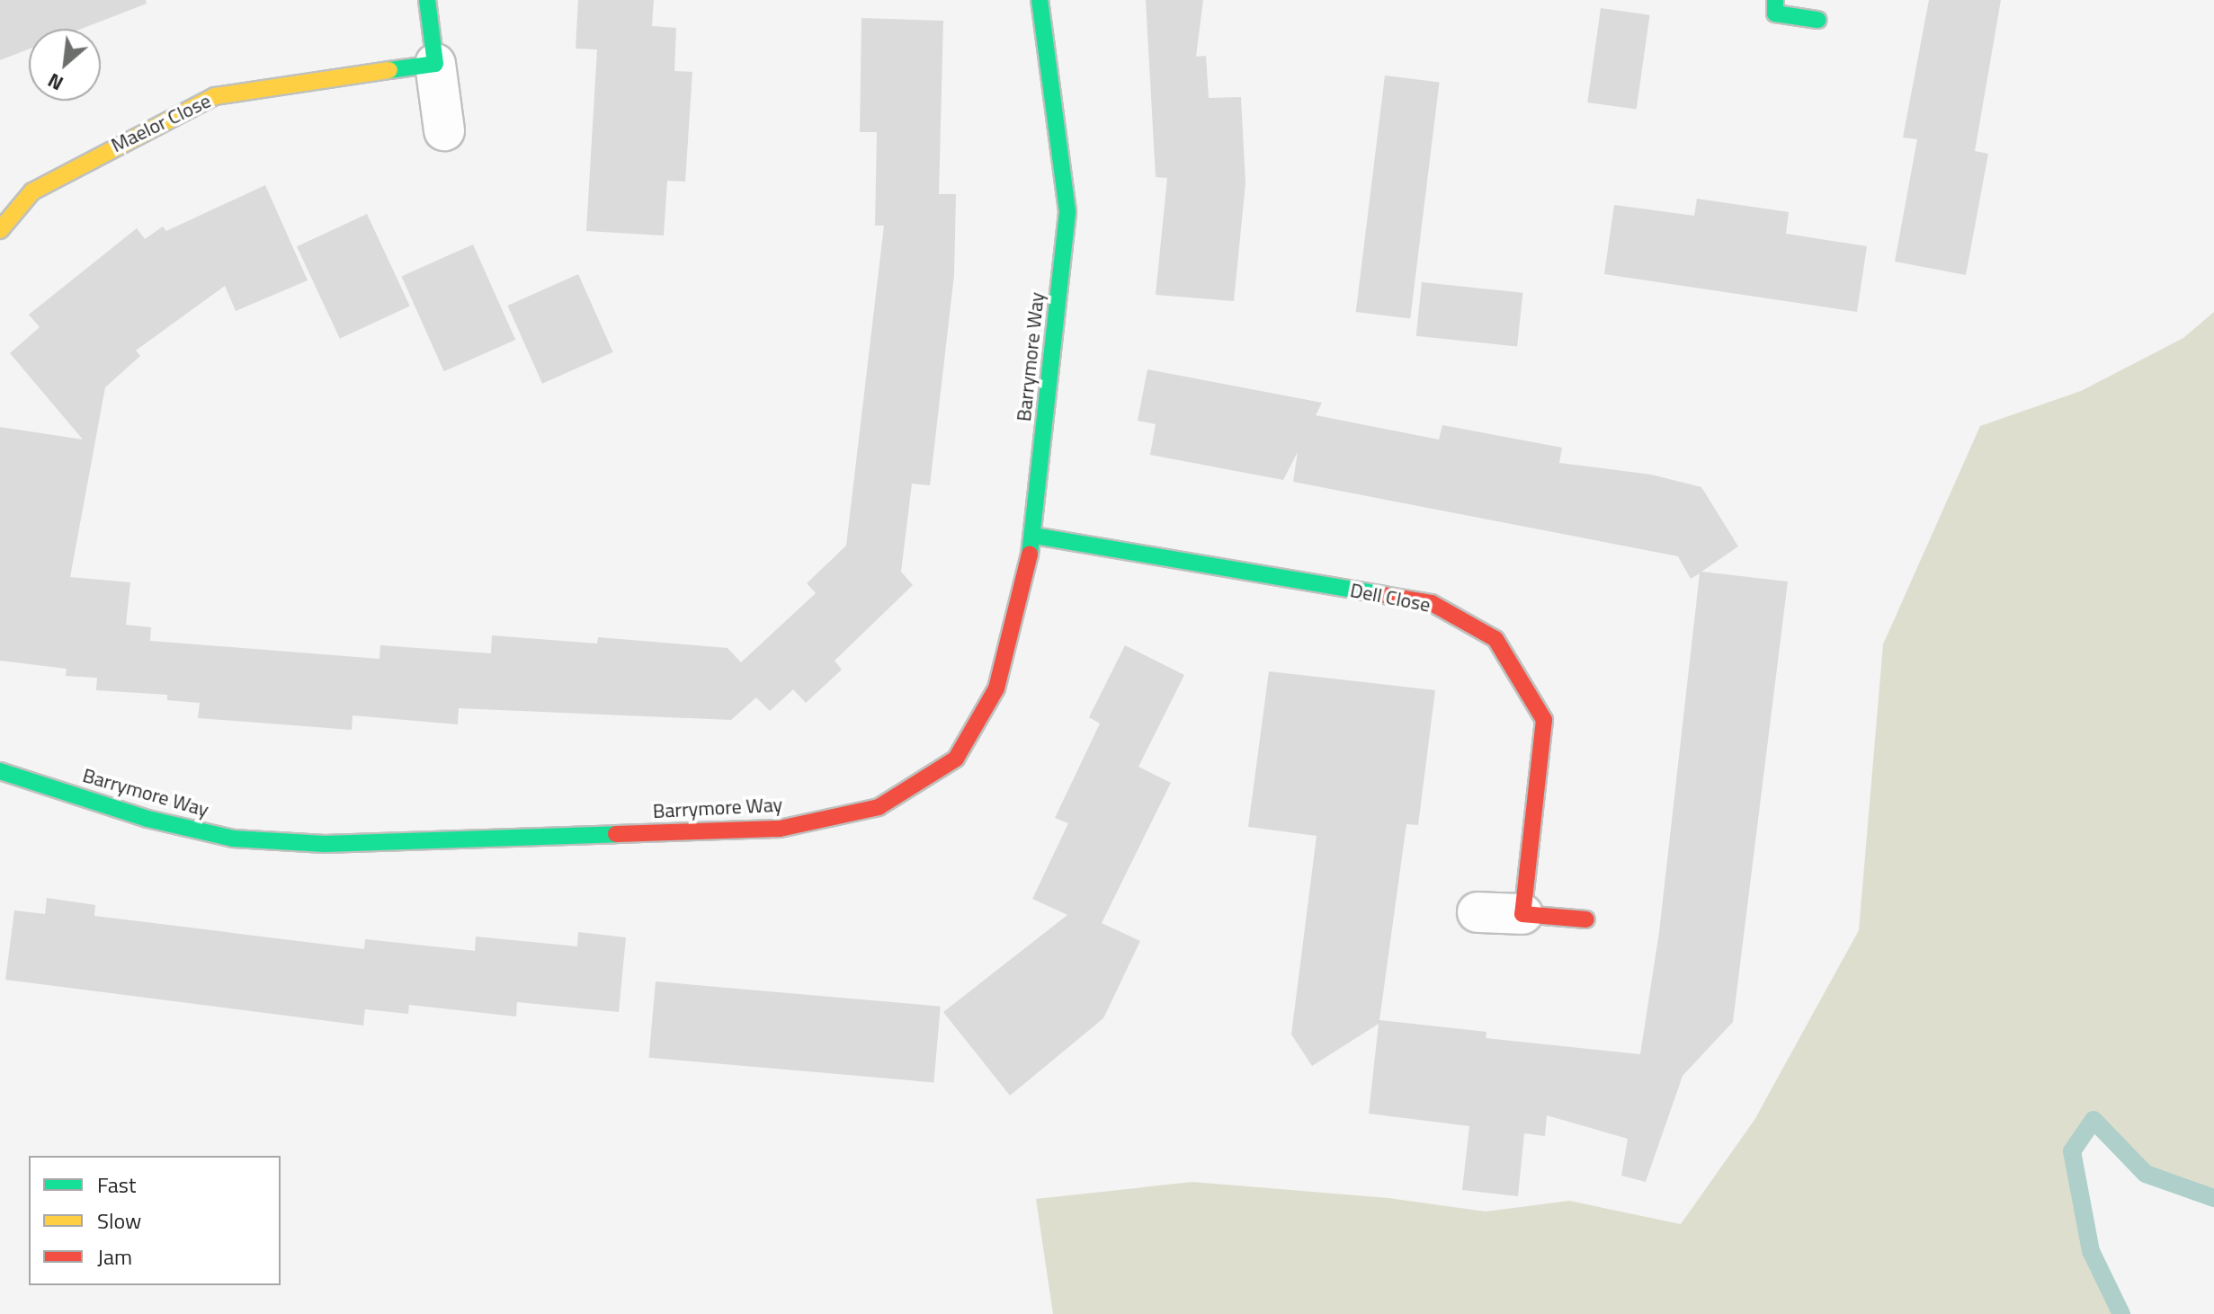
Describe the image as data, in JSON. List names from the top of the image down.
{
  "streets": {
    "street": ["Maelor Close", "Barrymore Way", "Dell Close"]
  },
  "crossings": [
    ["Barrymore Way", "Dell Close"]
  ],
  "legend": ["Fast", "Slow", "Jam"],
  "north": "bottom left"
}
